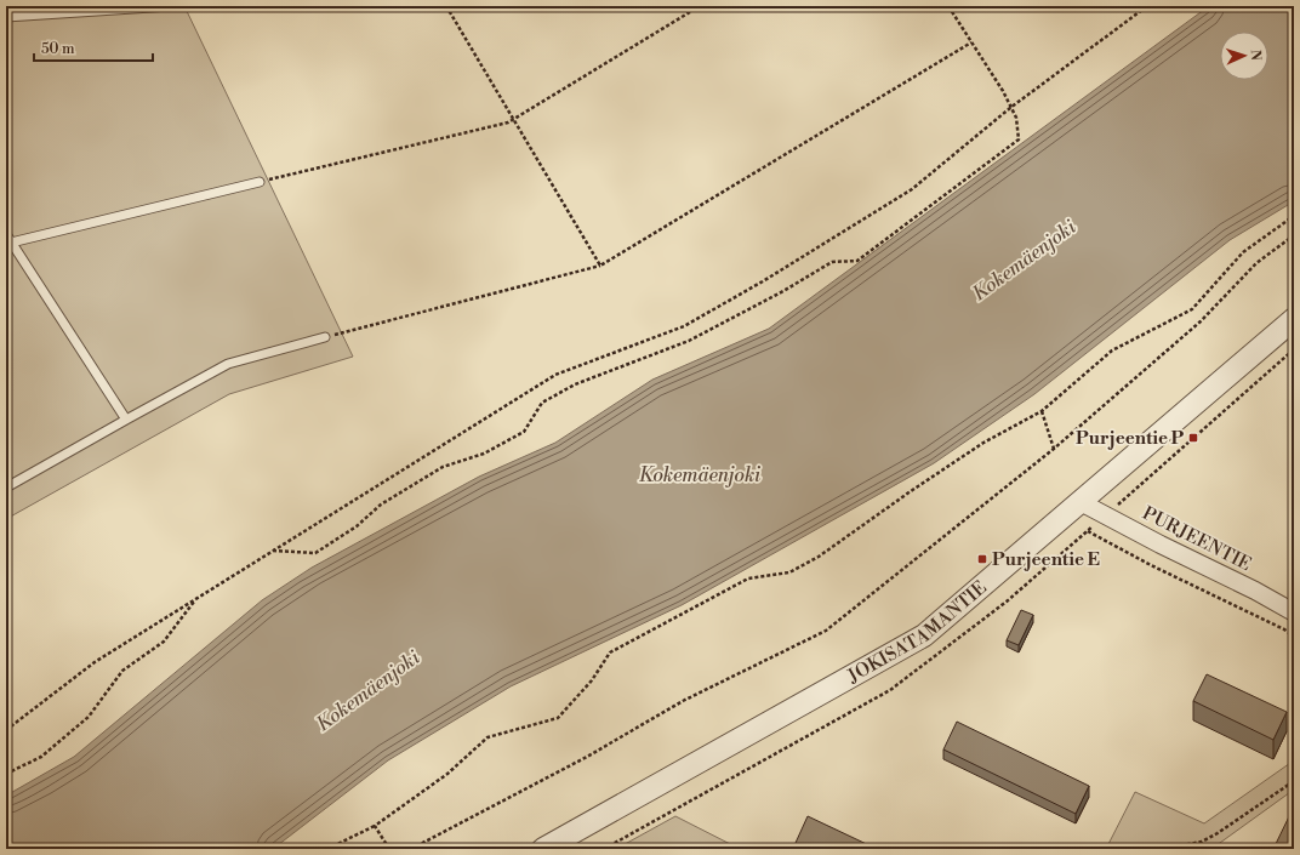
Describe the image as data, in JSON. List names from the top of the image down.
{
  "streets": {
    "street": ["PURJEENTIE", "JOKISATAMANTIE"]
  },
  "crossings": [
    ["PURJEENTIE", "JOKISATAMANTIE"]
  ],
  "water": ["Kokemäenjoki"],
  "places": {
    "transit": ["Purjeentie P", "Purjeentie E"]
  },
  "scale_bar": "50 m",
  "north": "right"
}
